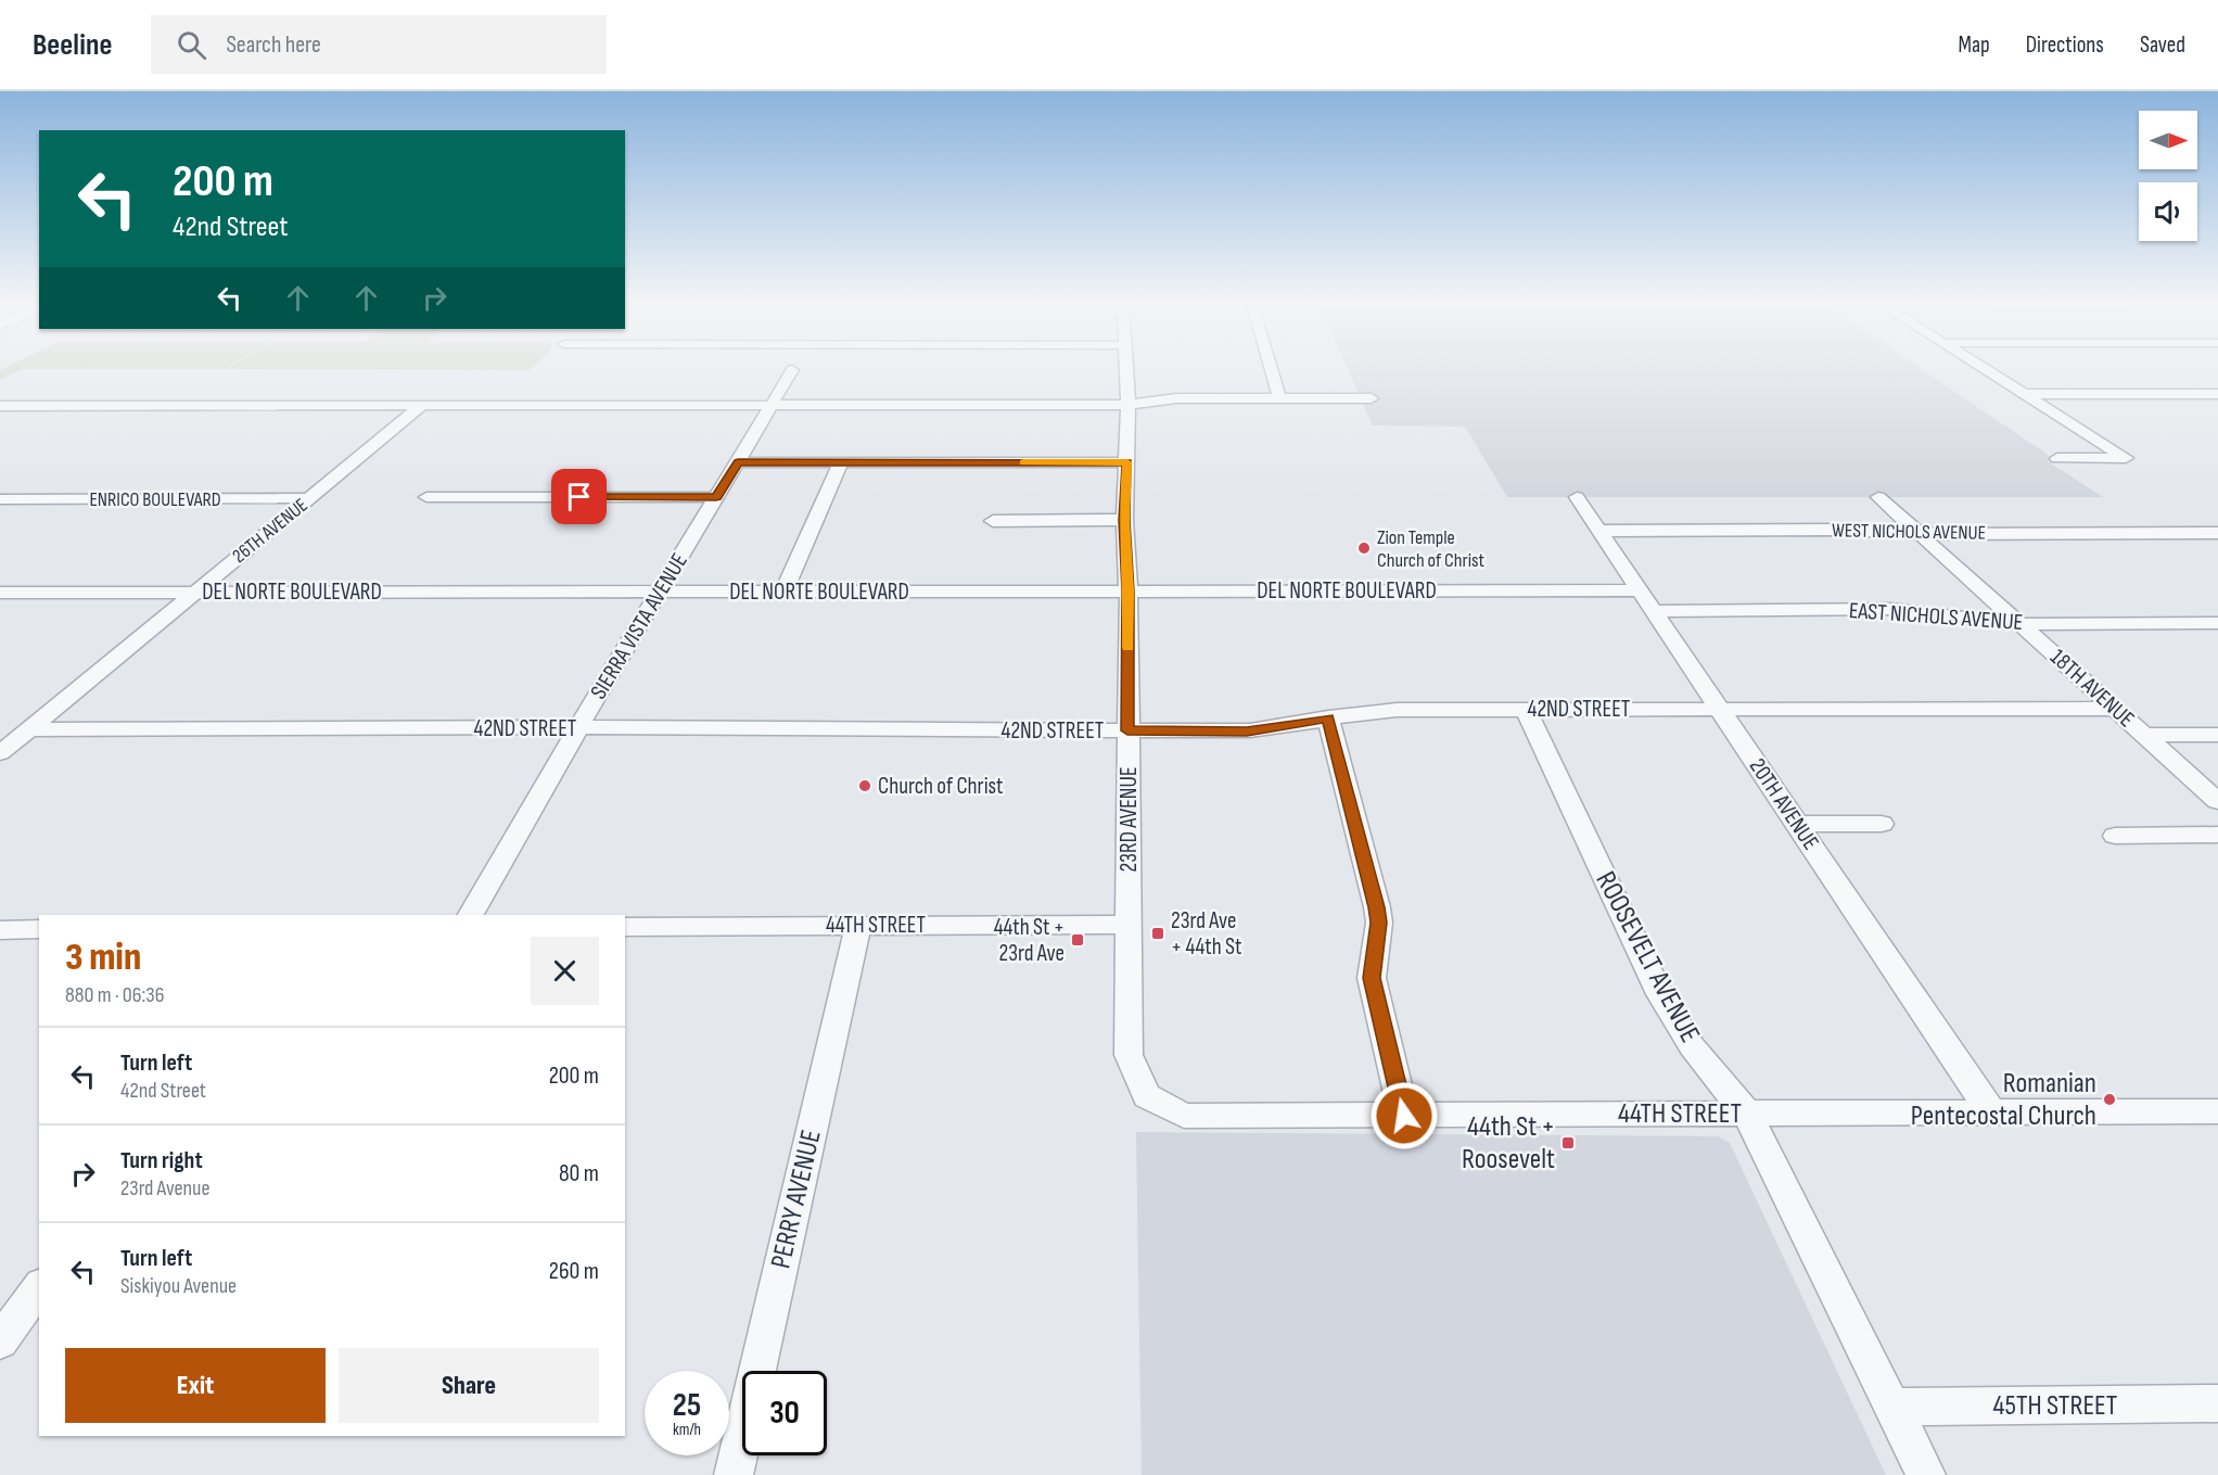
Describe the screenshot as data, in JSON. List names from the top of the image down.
{
  "streets": {
    "street": [
      "ENRICO BOULEVARD",
      "26TH AVENUE",
      "WEST NICHOLS AVENUE",
      "DEL NORTE BOULEVARD",
      "EAST NICHOLS AVENUE",
      "SIERRA VISTA AVENUE",
      "18TH AVENUE",
      "42ND STREET",
      "20TH AVENUE",
      "23RD AVENUE",
      "44TH STREET",
      "ROOSEVELT AVENUE",
      "PERRY AVENUE",
      "45TH STREET"
    ]
  },
  "crossings": [
    ["ENRICO BOULEVARD", "26TH AVENUE"],
    ["26TH AVENUE", "DEL NORTE BOULEVARD"],
    ["26TH AVENUE", "42ND STREET"],
    ["WEST NICHOLS AVENUE", "18TH AVENUE"],
    ["WEST NICHOLS AVENUE", "20TH AVENUE"],
    ["DEL NORTE BOULEVARD", "SIERRA VISTA AVENUE"],
    ["DEL NORTE BOULEVARD", "20TH AVENUE"],
    ["DEL NORTE BOULEVARD", "23RD AVENUE"],
    ["EAST NICHOLS AVENUE", "18TH AVENUE"],
    ["EAST NICHOLS AVENUE", "20TH AVENUE"],
    ["SIERRA VISTA AVENUE", "42ND STREET"],
    ["18TH AVENUE", "42ND STREET"],
    ["42ND STREET", "20TH AVENUE"],
    ["42ND STREET", "23RD AVENUE"],
    ["42ND STREET", "ROOSEVELT AVENUE"],
    ["20TH AVENUE", "44TH STREET"],
    ["23RD AVENUE", "44TH STREET"],
    ["44TH STREET", "ROOSEVELT AVENUE"],
    ["44TH STREET", "PERRY AVENUE"],
    ["ROOSEVELT AVENUE", "45TH STREET"]
  ],
  "places": {
    "other": ["Zion Temple Church of Christ", "Church of Christ", "Romanian Pentecostal Church"],
    "transit": ["23rd Ave + 44th St", "44th St + 23rd Ave", "44th St + Roosevelt"]
  },
  "north": "right",
  "page": {
    "header": "Beeline",
    "search": "Search here",
    "nav": ["Map", "Directions", "Saved"],
    "turn": ["200 m", "42nd Street"],
    "heading": ["3 min", "880 m · 06:36"],
    "list": [
      {
        "name": "Turn left",
        "note": "42nd Street",
        "value": "200 m"
      },
      {
        "name": "Turn right",
        "note": "23rd Avenue",
        "value": "80 m"
      },
      {
        "name": "Turn left",
        "note": "Siskiyou Avenue",
        "value": "260 m"
      }
    ],
    "buttons": ["Exit", "Share"],
    "speed": "25 km/h",
    "limit": "30"
  }
}
